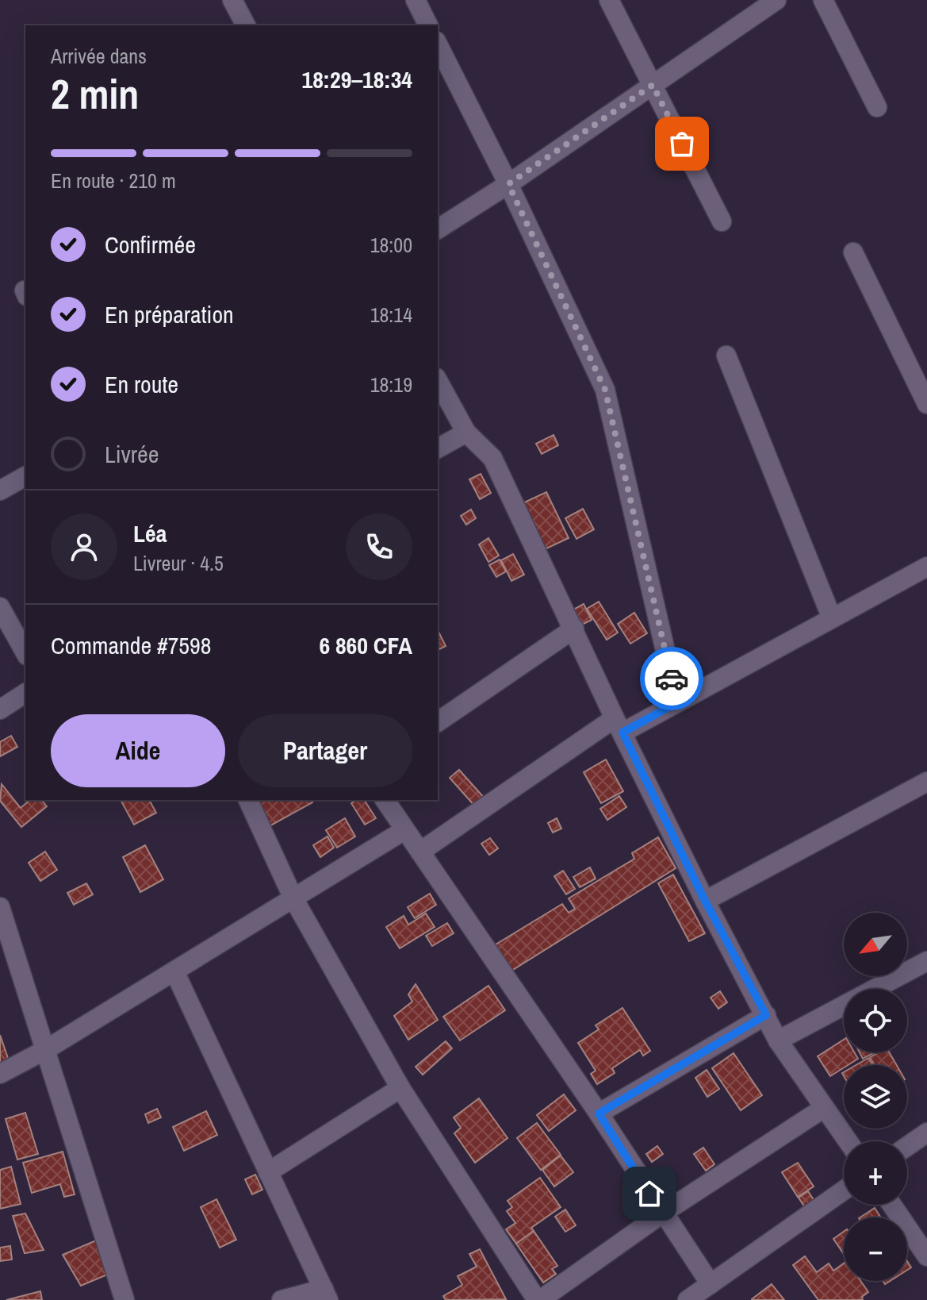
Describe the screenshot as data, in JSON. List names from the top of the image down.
{
  "north": "bottom left",
  "page": {
    "heading": ["2 min", "Arrivée dans", "18:29–18:34"],
    "panel": [
      "Léa",
      "Livreur · 4.5",
      "Commande #7598",
      "6 860 CFA"
    ],
    "bar": "En route · 210 m",
    "list": [
      ["Confirmée", "18:00"],
      ["En préparation", "18:14"],
      ["En route", "18:19"],
      "Livrée"
    ],
    "buttons": ["Aide", "Partager"],
    "map_buttons": ["+", "−"]
  }
}
